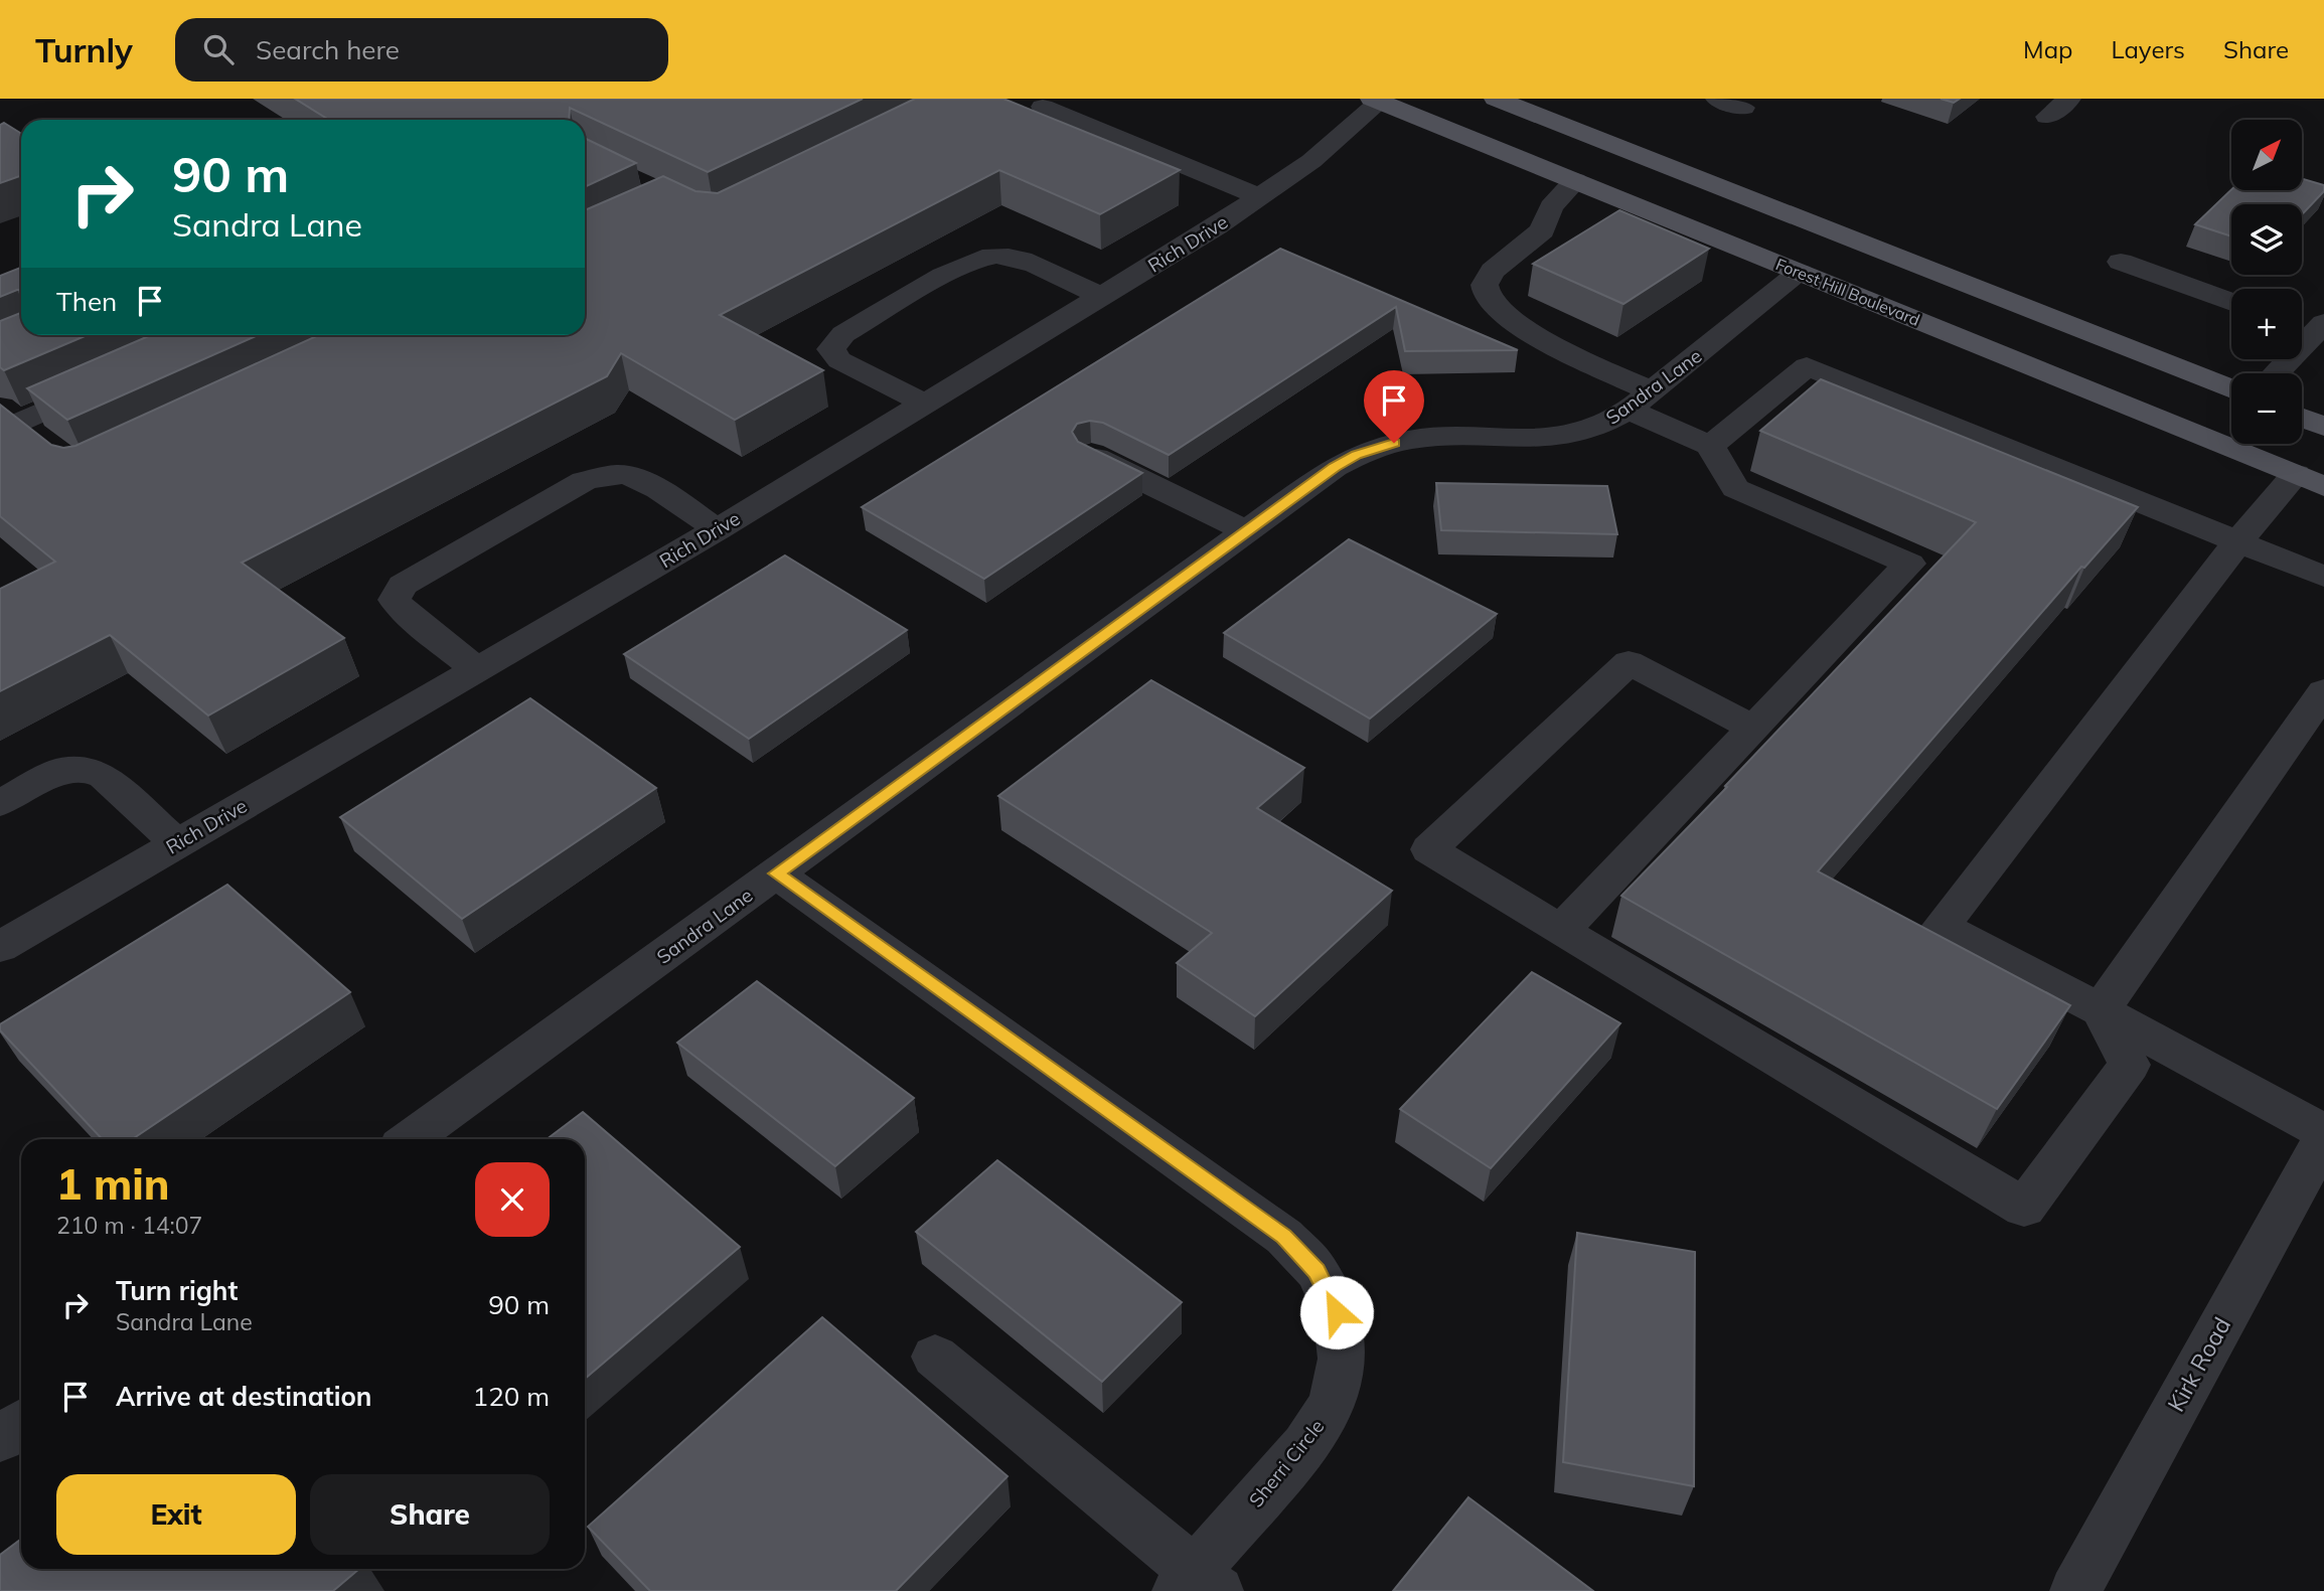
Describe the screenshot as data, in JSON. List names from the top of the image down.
{
  "streets": {
    "main road": ["Forest Hill Boulevard"],
    "street": [
      "Rich Drive",
      "Sandra Lane",
      "Kirk Road",
      "Sherri Circle"
    ]
  },
  "crossings": [
    ["Rich Drive", "Forest Hill Boulevard"],
    ["Forest Hill Boulevard", "Sandra Lane"],
    ["Sandra Lane", "Sherri Circle"]
  ],
  "north": "top right",
  "page": {
    "header": "Turnly",
    "search": "Search here",
    "nav": ["Map", "Layers", "Share"],
    "map_buttons": ["+", "−"],
    "turn": ["90 m", "Sandra Lane"],
    "then": "Then",
    "heading": ["1 min", "210 m · 14:07"],
    "list": [
      {
        "name": "Turn right",
        "note": "Sandra Lane",
        "value": "90 m"
      },
      {
        "name": "Arrive at destination",
        "value": "120 m"
      }
    ],
    "buttons": ["Exit", "Share"]
  }
}
